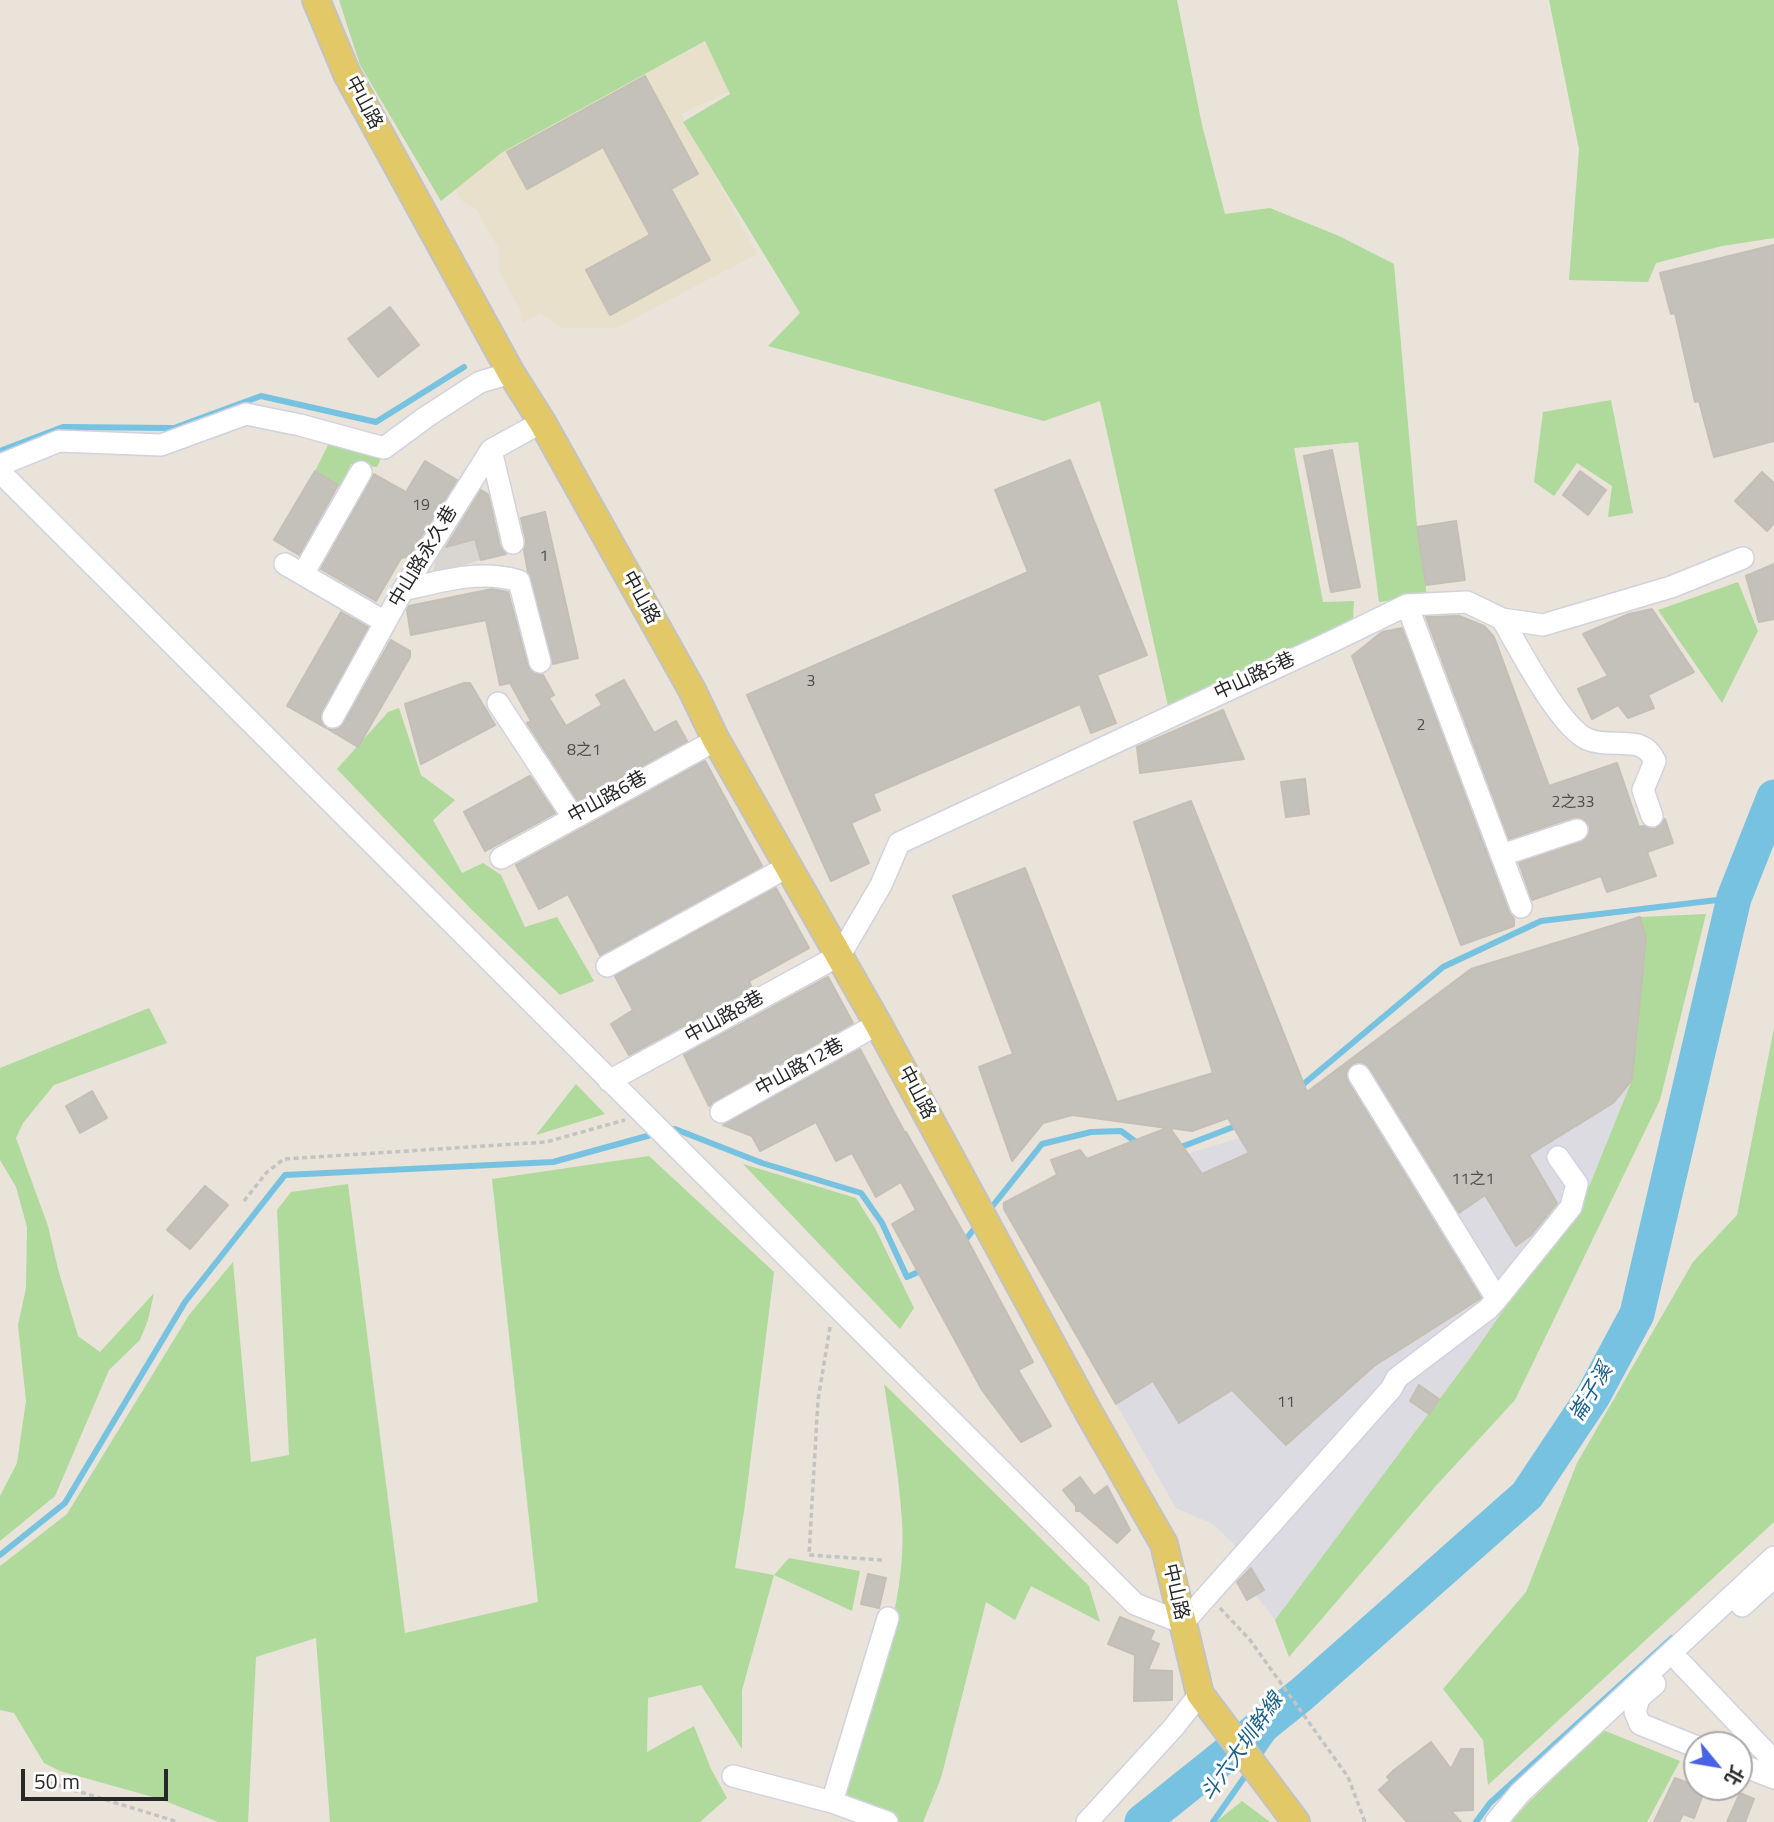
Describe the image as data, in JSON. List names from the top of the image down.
{
  "streets": {
    "main road": ["中山路"],
    "street": [
      "中山路永久巷",
      "中山路5巷",
      "中山路6巷",
      "中山路8巷",
      "中山路12巷"
    ]
  },
  "crossings": [
    ["中山路", "中山路永久巷"],
    ["中山路", "中山路5巷"],
    ["中山路", "中山路6巷"],
    ["中山路", "中山路8巷"],
    ["中山路", "中山路12巷"],
    ["中山路5巷", "中山路8巷"]
  ],
  "water": ["崙子溪", "斗六大圳幹線"],
  "house_numbers": [
    "19",
    "1",
    "3",
    "2",
    "8之1",
    "2之33",
    "11之1",
    "11"
  ],
  "scale_bar": "50 m",
  "north": "bottom right"
}
